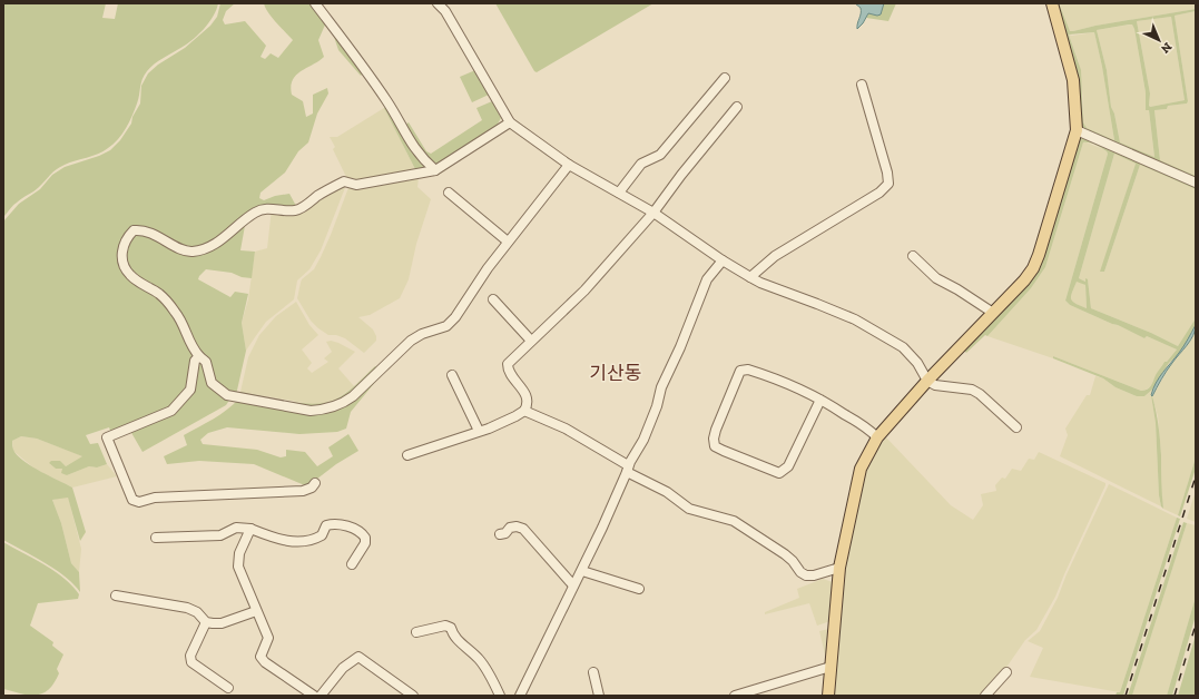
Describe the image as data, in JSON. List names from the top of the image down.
{
  "districts": ["기산동"],
  "north": "bottom right"
}
